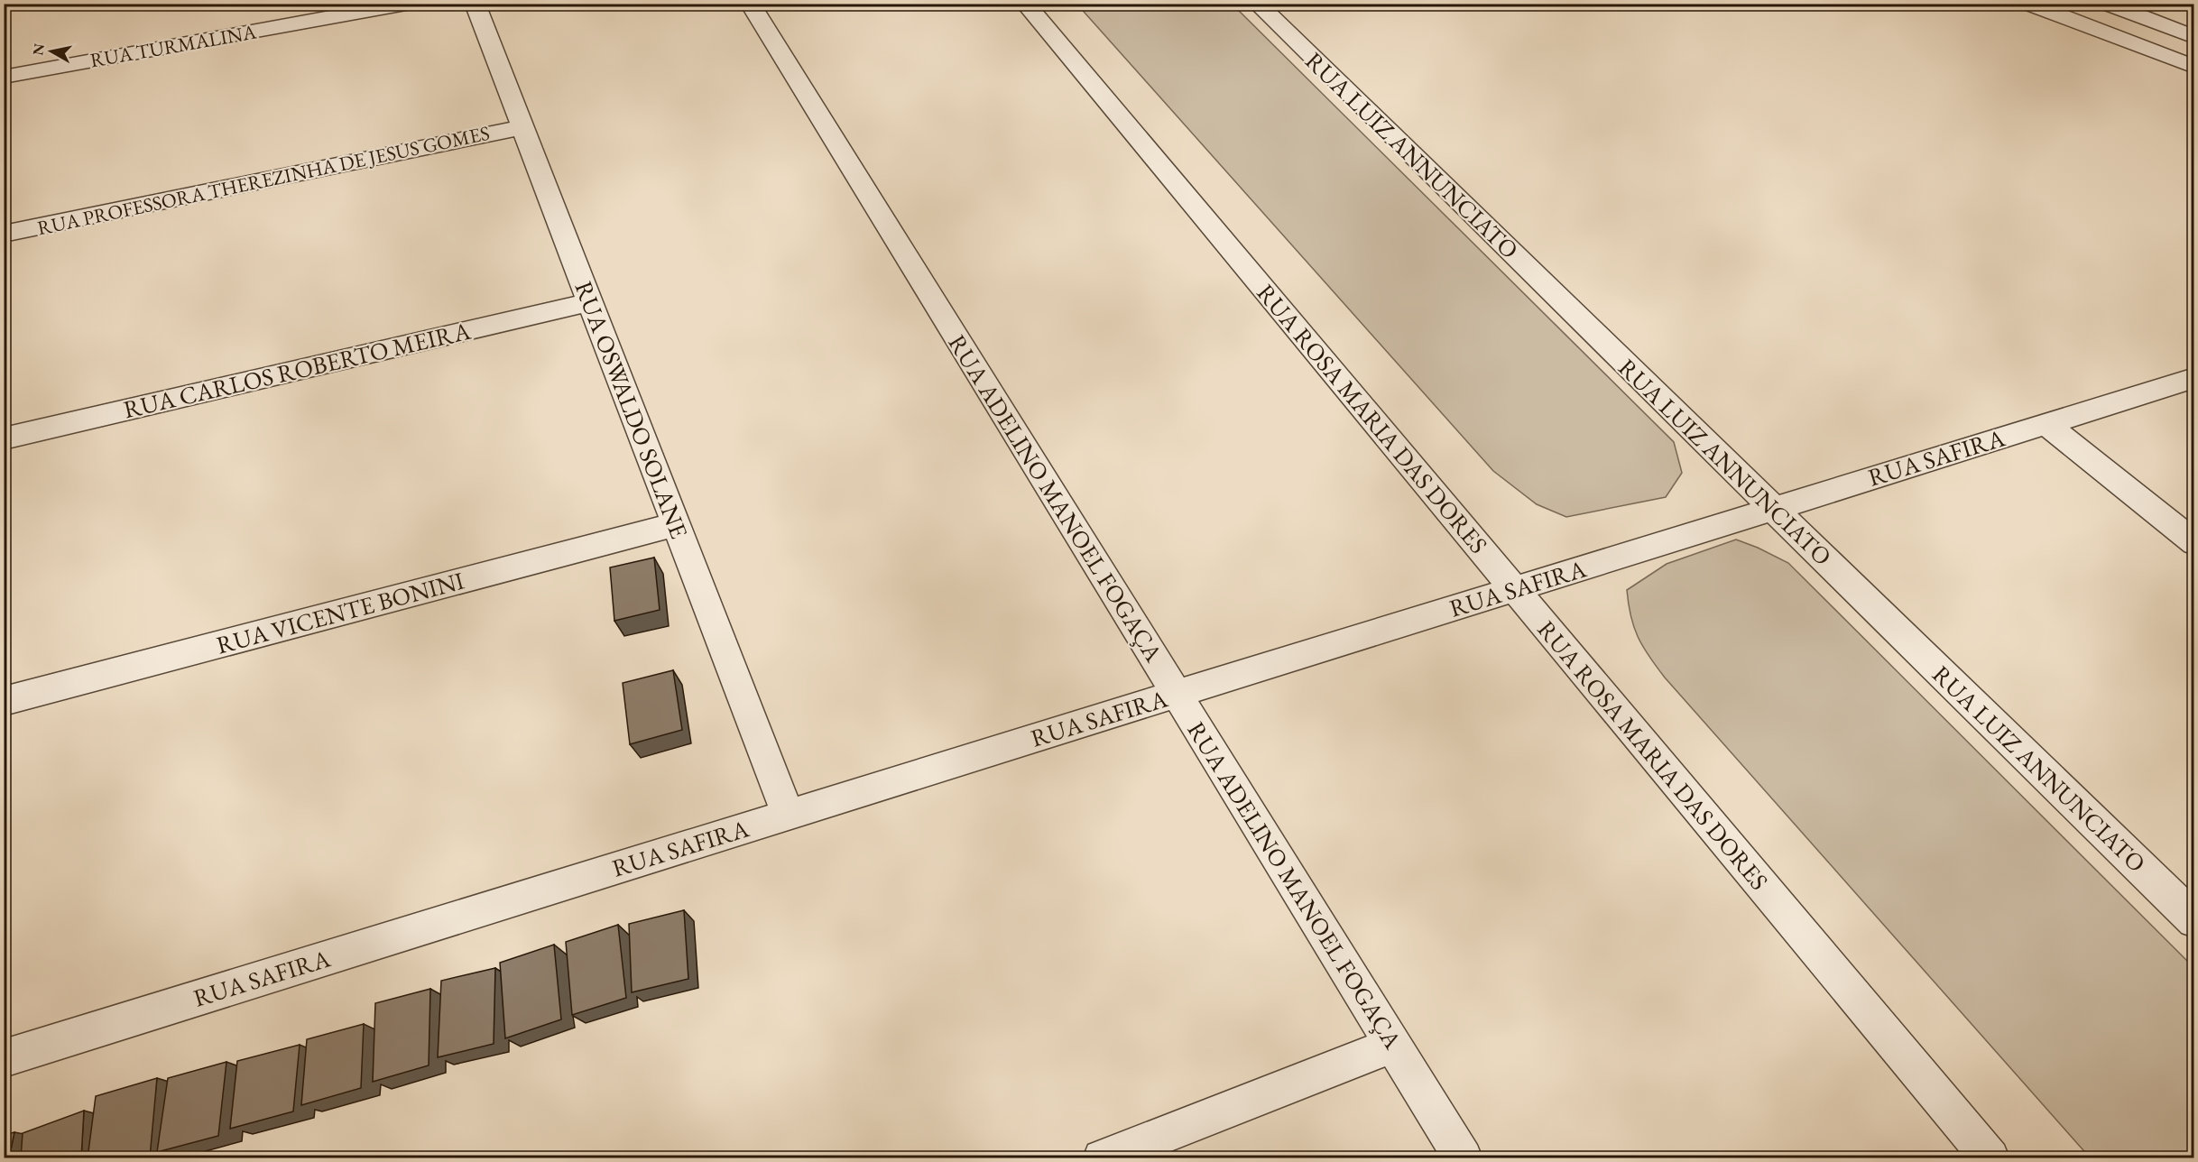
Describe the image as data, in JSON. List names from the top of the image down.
{
  "streets": {
    "street": [
      "RUA TURMALINA",
      "RUA LUIZ ANNUNCIATO",
      "RUA PROFESSORA THEREZINHA DE JESUS GOMES",
      "RUA CARLOS ROBERTO MEIRA",
      "RUA OSWALDO SOLANE",
      "RUA ROSA MARIA DAS DORES",
      "RUA SAFIRA",
      "RUA ADELINO MANOEL FOGAÇA",
      "RUA VICENTE BONINI"
    ]
  },
  "crossings": [
    ["RUA LUIZ ANNUNCIATO", "RUA SAFIRA"],
    ["RUA PROFESSORA THEREZINHA DE JESUS GOMES", "RUA OSWALDO SOLANE"],
    ["RUA CARLOS ROBERTO MEIRA", "RUA OSWALDO SOLANE"],
    ["RUA OSWALDO SOLANE", "RUA SAFIRA"],
    ["RUA OSWALDO SOLANE", "RUA VICENTE BONINI"],
    ["RUA ROSA MARIA DAS DORES", "RUA SAFIRA"],
    ["RUA SAFIRA", "RUA ADELINO MANOEL FOGAÇA"]
  ],
  "north": "left"
}
